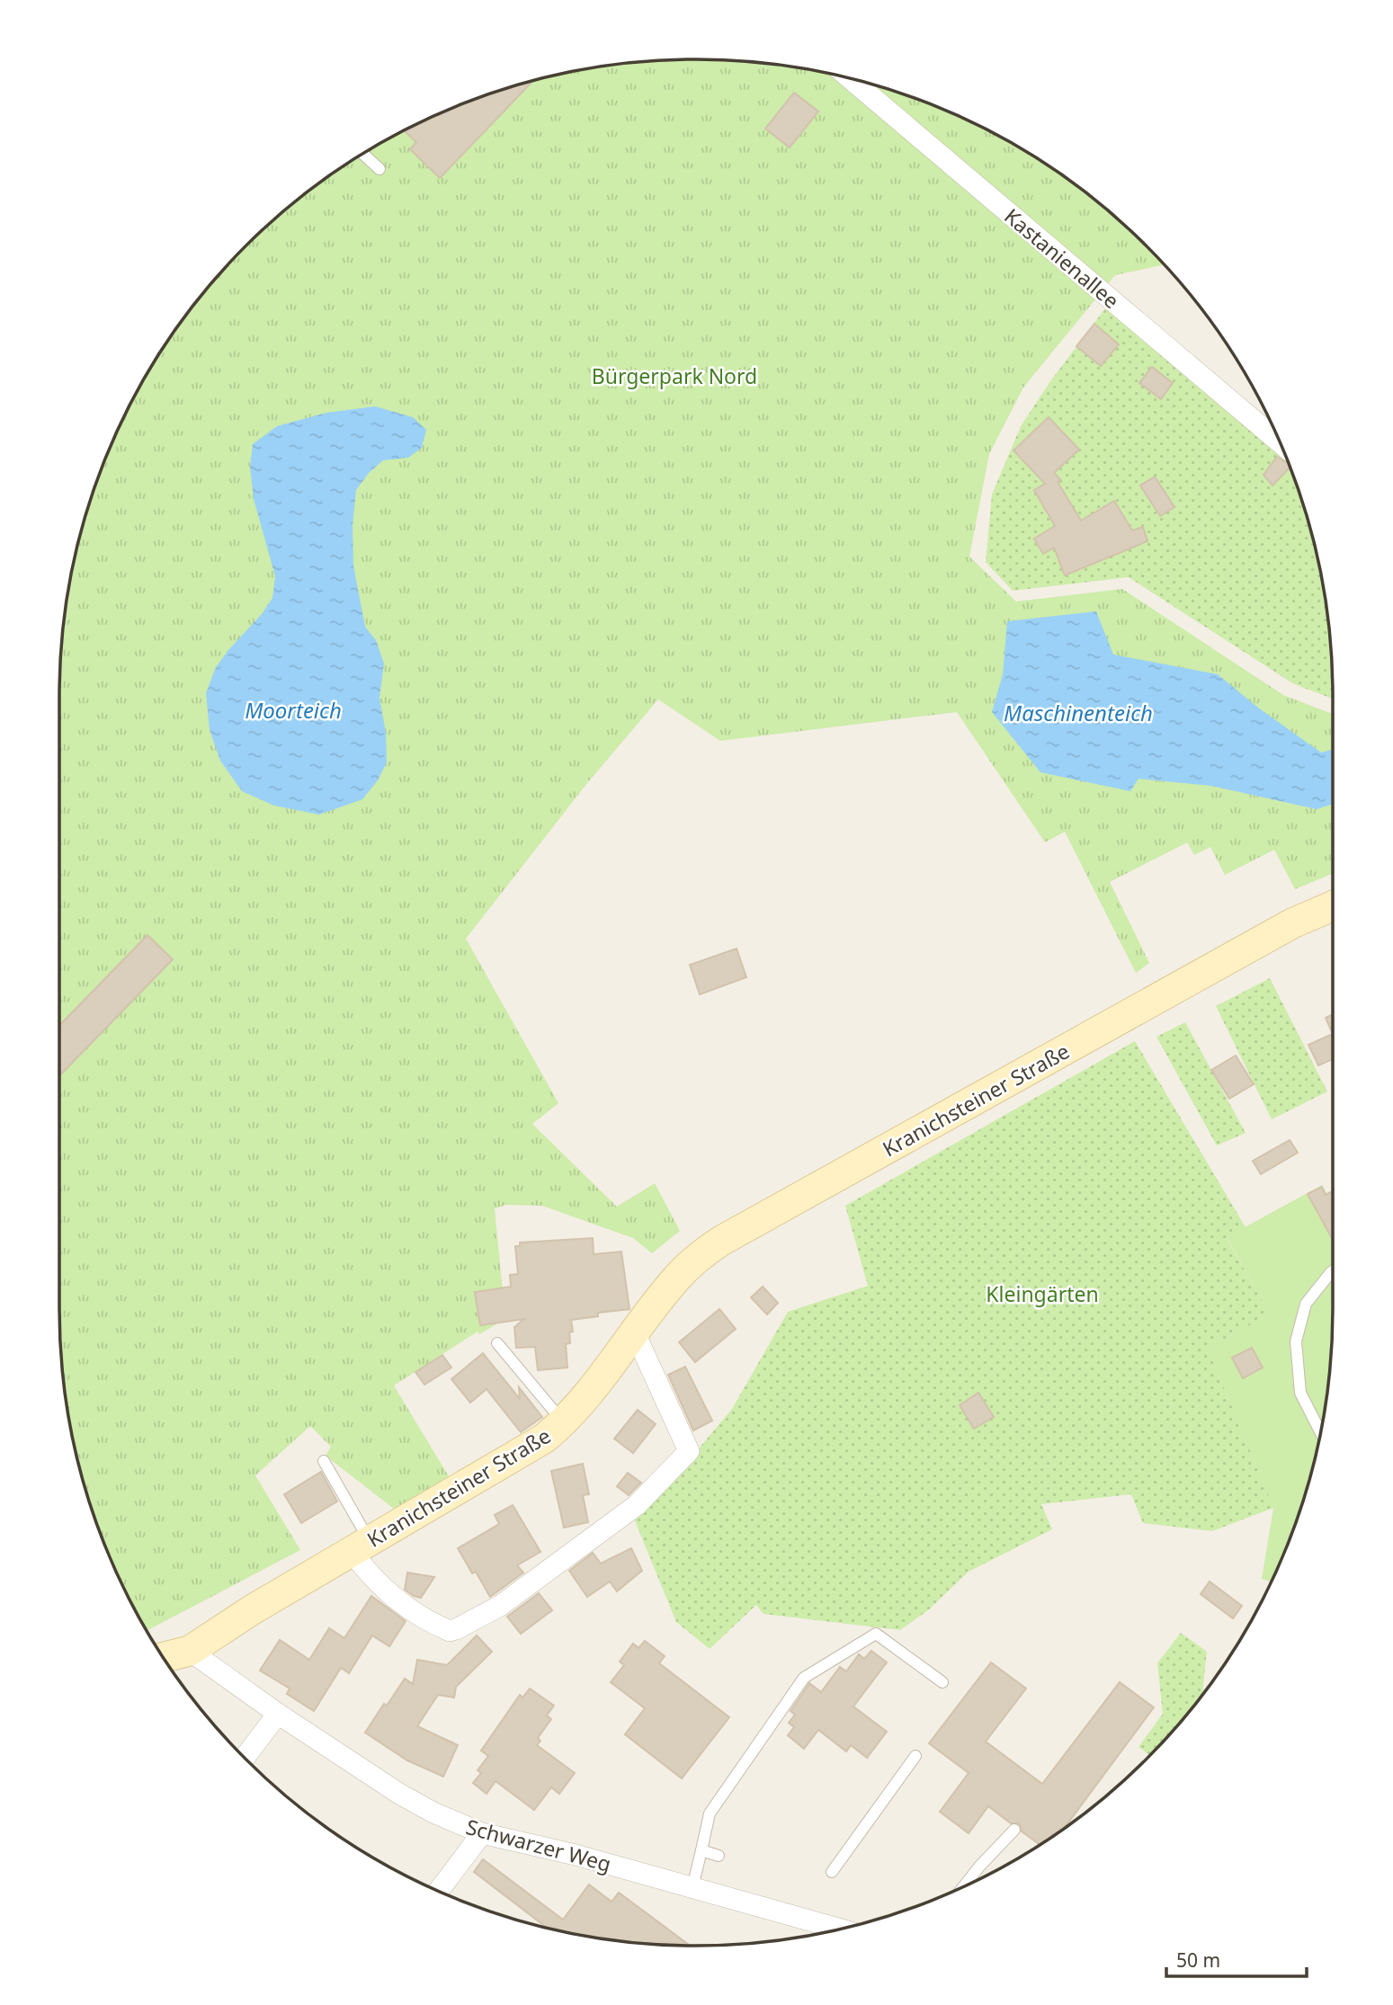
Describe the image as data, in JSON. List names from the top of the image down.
{
  "streets": {
    "main road": ["Kranichsteiner Straße"],
    "street": ["Kastanienallee", "Schwarzer Weg"]
  },
  "crossings": [
    ["Kranichsteiner Straße", "Schwarzer Weg"]
  ],
  "water": ["Moorteich", "Maschinenteich"],
  "parks": ["Bürgerpark Nord", "Kleingärten"],
  "scale_bar": "50 m"
}
